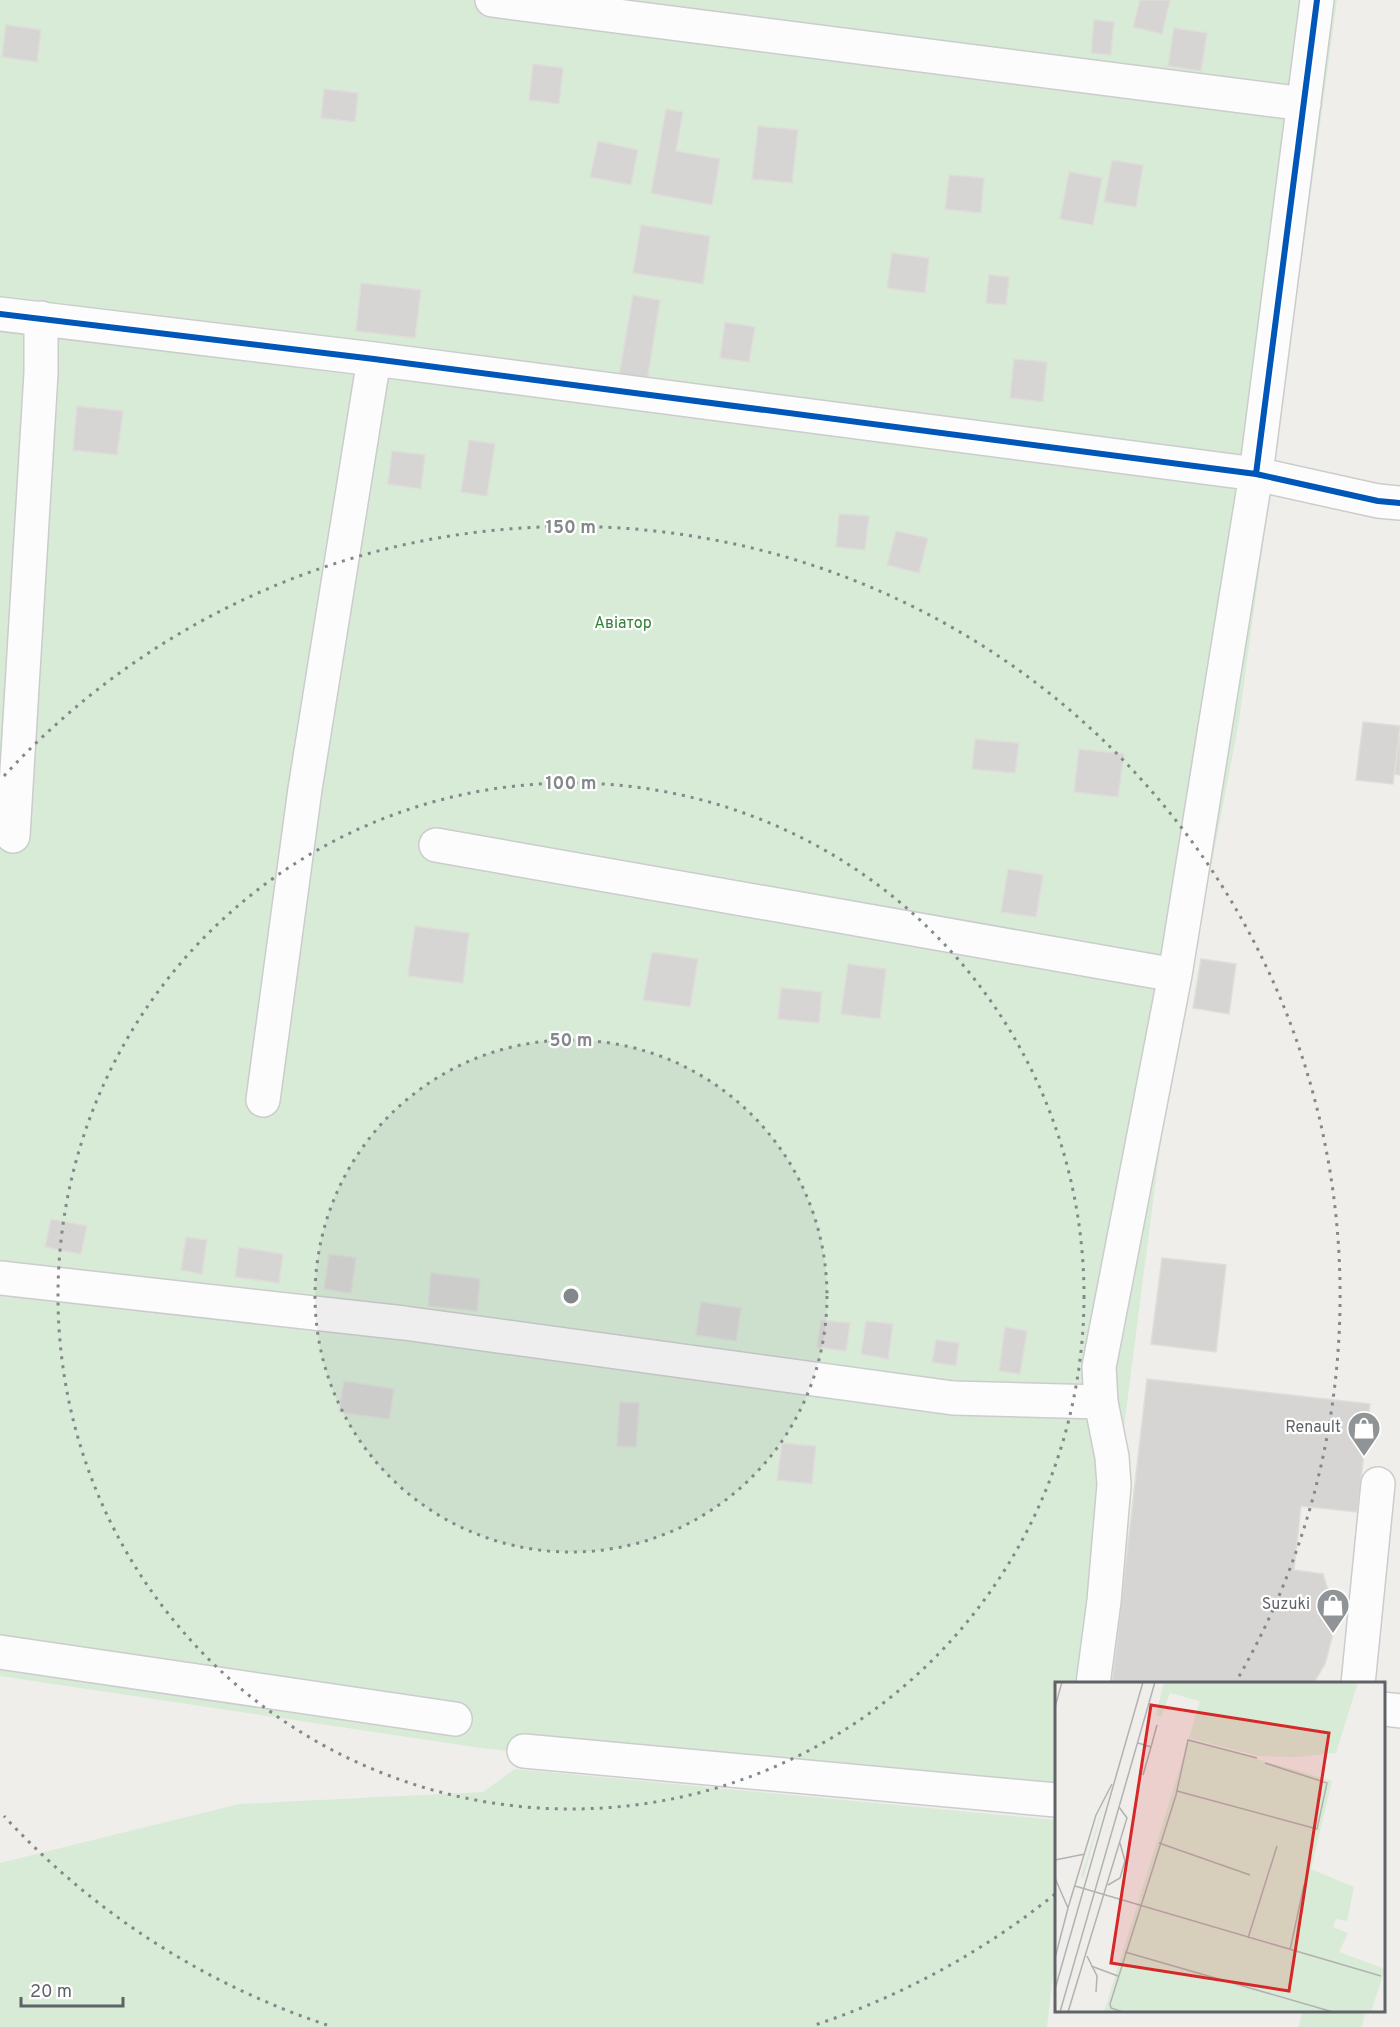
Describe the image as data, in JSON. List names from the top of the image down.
{
  "parks": ["Авіатор"],
  "places": {
    "shop": ["Renault", "Suzuki"]
  },
  "scale_bar": "20 m",
  "rings": ["150 m", "100 m", "50 m"]
}
